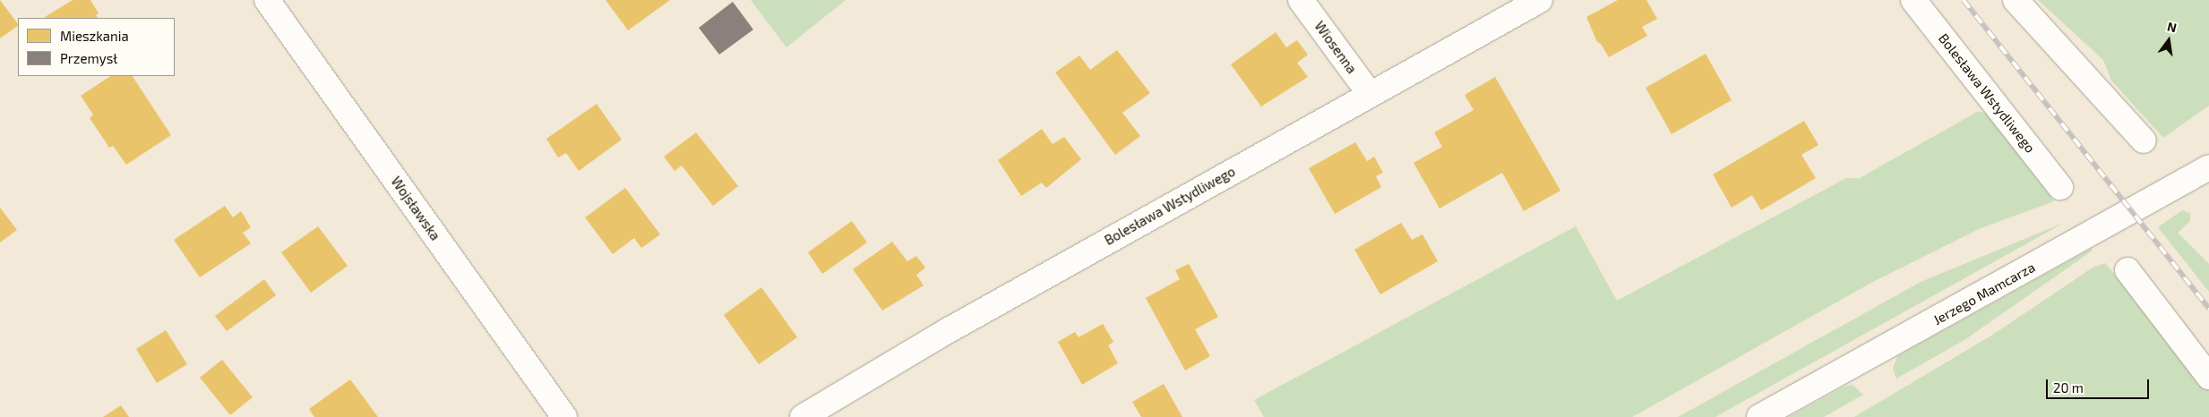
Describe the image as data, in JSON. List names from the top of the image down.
{
  "streets": {
    "street": [
      "Wiosenna",
      "Bolesława Wstydliwego",
      "Wojsławska",
      "Jerzego Mamcarza"
    ]
  },
  "crossings": [
    ["Wiosenna", "Bolesława Wstydliwego"]
  ],
  "legend": ["Mieszkania", "Przemysł"],
  "scale_bar": "20 m",
  "north": "top"
}
